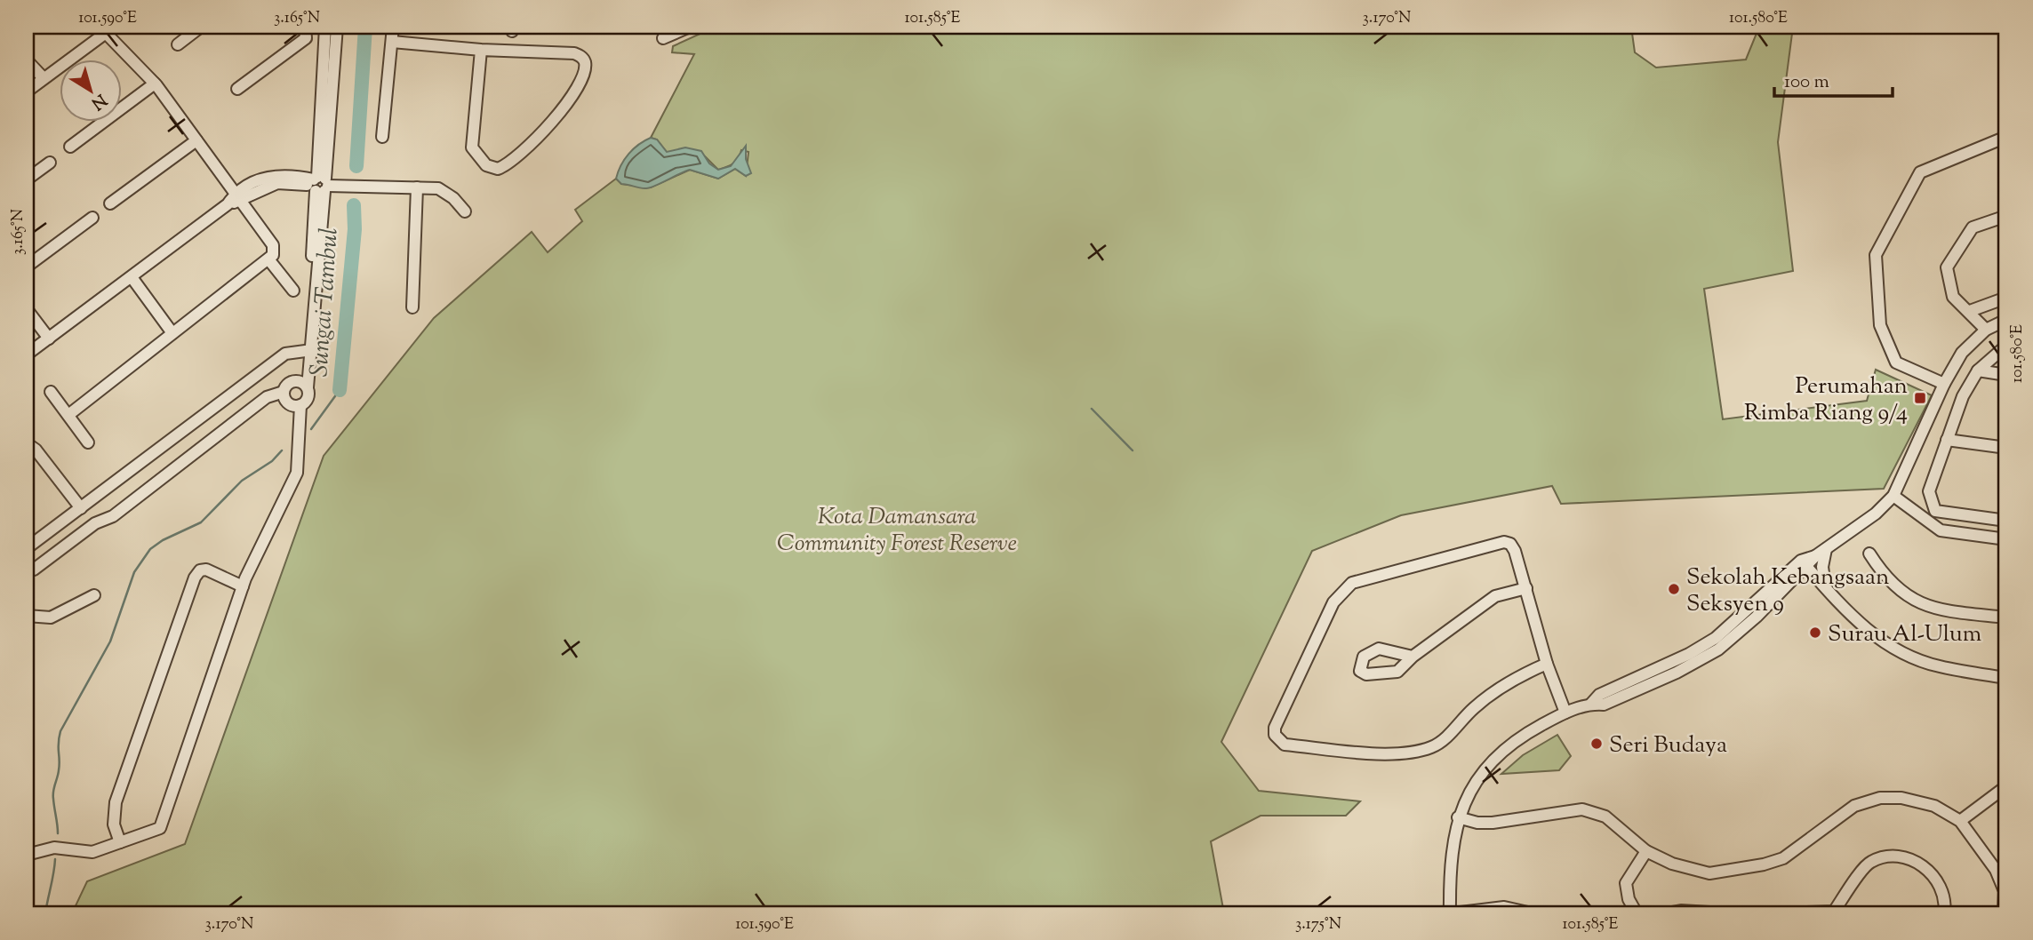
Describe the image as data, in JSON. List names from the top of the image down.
{
  "water": ["Sungai Tambul"],
  "parks": ["Kota Damansara Community Forest Reserve"],
  "places": {
    "transit": ["Perumahan Rimba Riang 9/4"],
    "other": ["Sekolah Kebangsaan Seksyen 9", "Surau Al-Ulum", "Seri Budaya"]
  },
  "scale_bar": "100 m",
  "north": "bottom right",
  "coordinates": [
    "101.590°E",
    "3.165°N",
    "101.585°E",
    "3.170°N",
    "101.580°E",
    "3.175°N"
  ]
}
